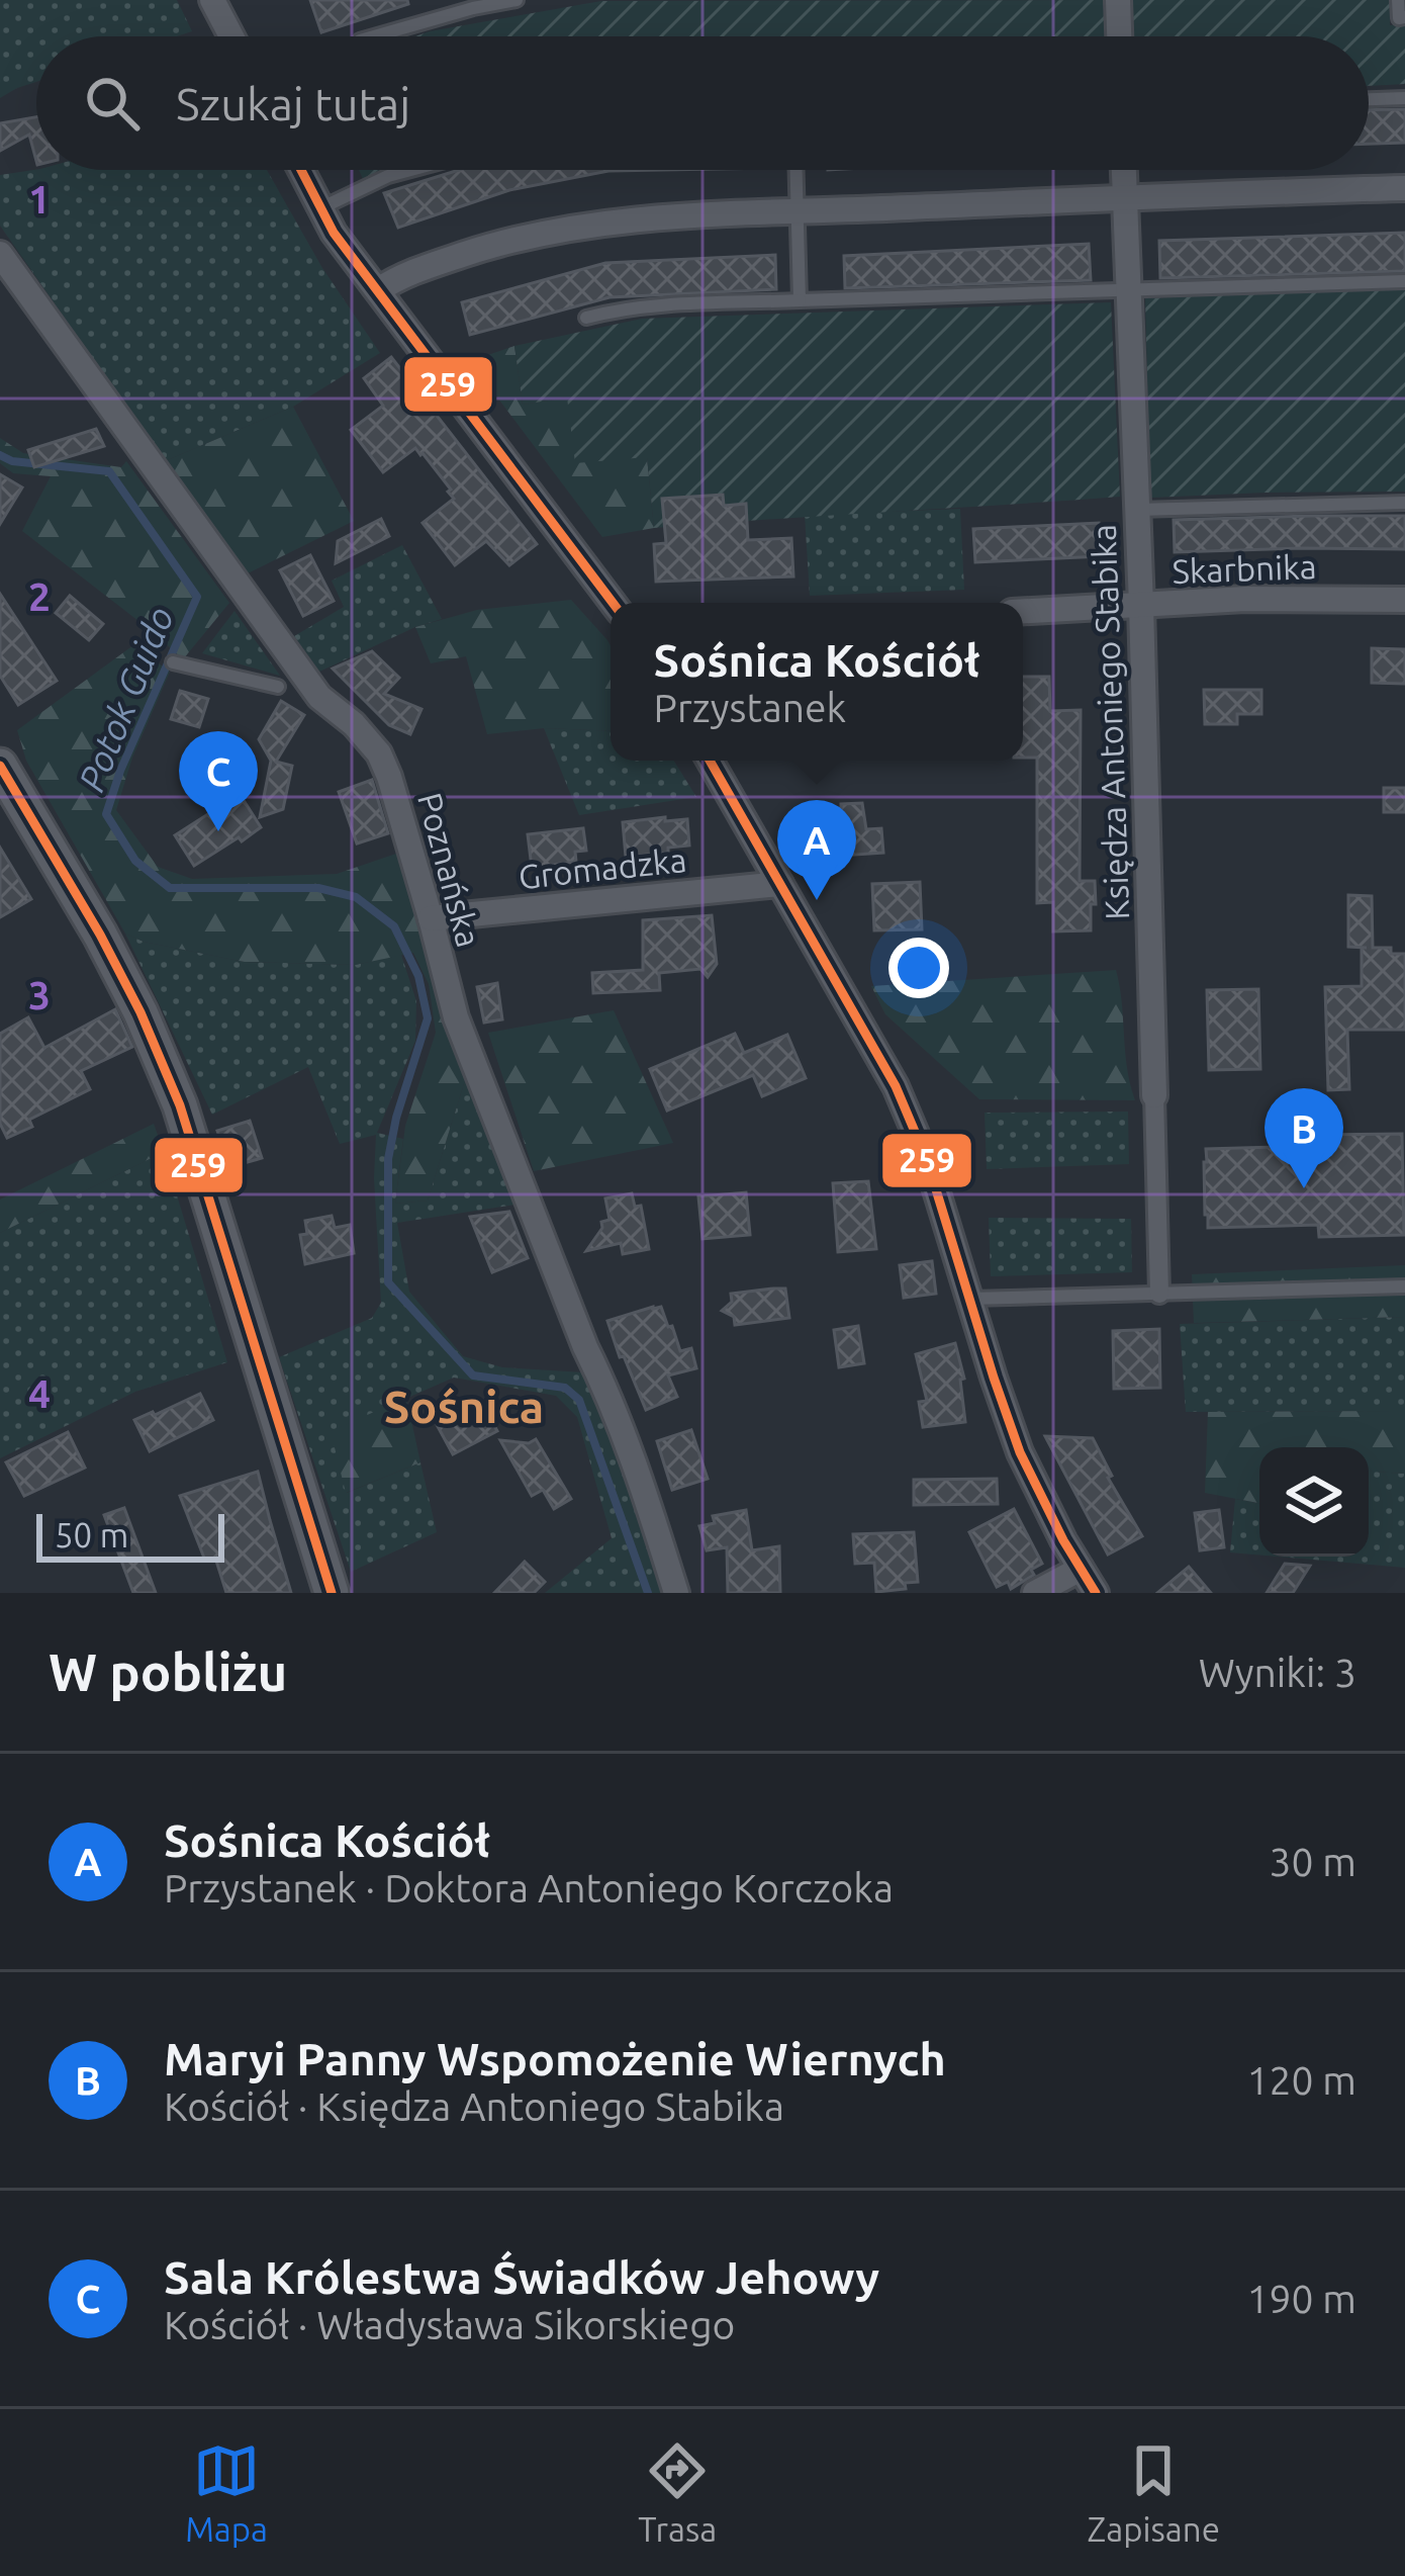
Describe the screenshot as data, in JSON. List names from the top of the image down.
{
  "streets": {
    "street": [
      "Skarbnika",
      "Księdza Antoniego Stabika",
      "Gromadzka",
      "Poznańska"
    ]
  },
  "crossings": [
    ["Skarbnika", "Księdza Antoniego Stabika"],
    ["Gromadzka", "Poznańska"]
  ],
  "districts": ["Sośnica"],
  "water": ["Potok Guido"],
  "lines": ["transit line 259"],
  "scale_bar": "50 m",
  "page": {
    "search": "Szukaj tutaj",
    "popup": ["Sośnica Kościół", "Przystanek"],
    "pins": ["C", "A", "B"],
    "scale": "50 m",
    "heading": ["W pobliżu", "Wyniki: 3"],
    "list": [
      {
        "mark": "A",
        "name": "Sośnica Kościół",
        "note": "Przystanek · Doktora Antoniego Korczoka",
        "value": "30 m"
      },
      {
        "mark": "B",
        "name": "Maryi Panny Wspomożenie Wiernych",
        "note": "Kościół · Księdza Antoniego Stabika",
        "value": "120 m"
      },
      {
        "mark": "C",
        "name": "Sala Królestwa Świadków Jehowy",
        "note": "Kościół · Władysława Sikorskiego",
        "value": "190 m"
      }
    ],
    "nav": ["Mapa", "Trasa", "Zapisane"]
  },
  "grid": {
    "rows": [
      "1",
      "2",
      "3",
      "4"
    ]
  }
}
